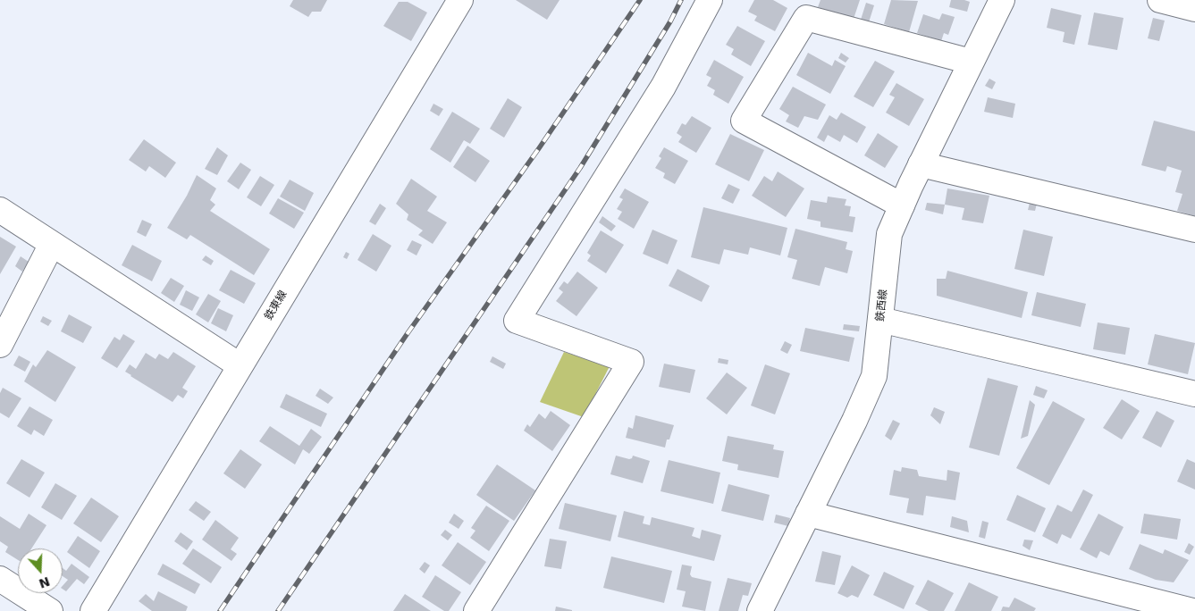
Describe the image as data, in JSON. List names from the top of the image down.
{
  "streets": {
    "street": ["鉄東線", "鉄西線"]
  },
  "north": "bottom"
}
